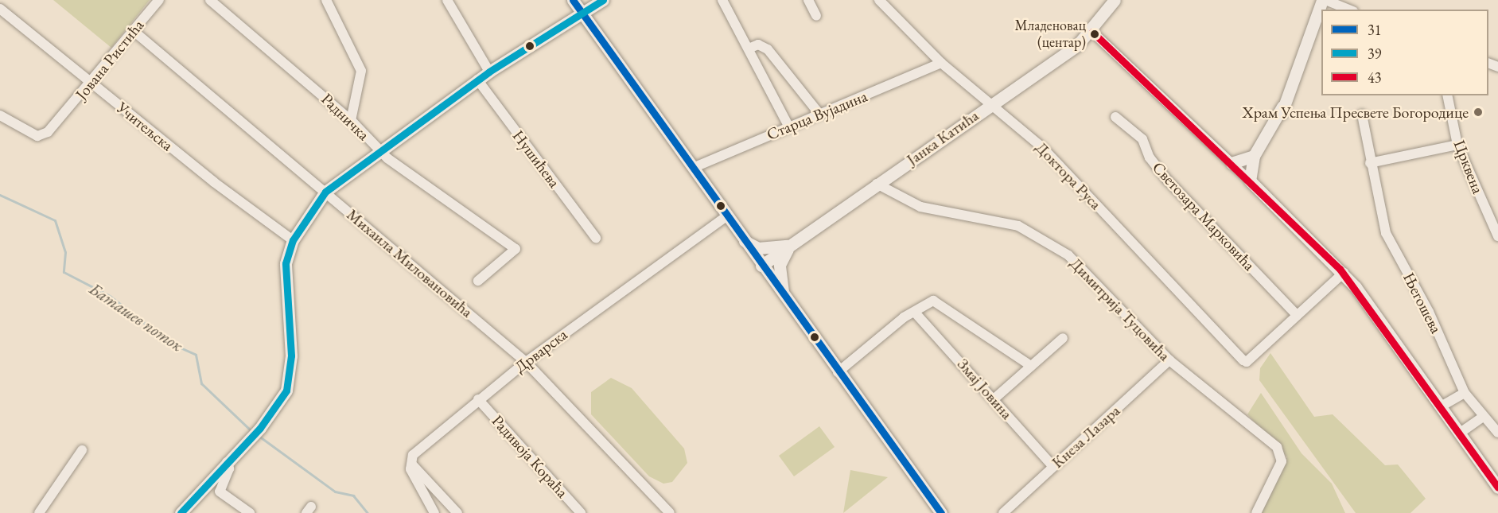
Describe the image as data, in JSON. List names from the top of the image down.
{
  "streets": {
    "street": [
      "Јована Ристића",
      "Старца Вујадина",
      "Радничка",
      "Учитељска",
      "Јанка Катића",
      "Нушићева",
      "Црквена",
      "Доктора Руса",
      "Светозара Марковића",
      "Михаила Миловановића",
      "Његошева",
      "Димитрија Туцовића",
      "Дрварска",
      "Змај Јовина",
      "Кнеза Лазара",
      "Радивоја Кораћа"
    ]
  },
  "crossings": [
    ["Јована Ристића", "Учитељска"],
    ["Јована Ристића", "Михаила Миловановића"],
    ["Старца Вујадина", "Доктора Руса"],
    ["Јанка Катића", "Доктора Руса"],
    ["Јанка Катића", "Димитрија Туцовића"],
    ["Доктора Руса", "Светозара Марковића"],
    ["Михаила Миловановића", "Дрварска"],
    ["Димитрија Туцовића", "Кнеза Лазара"],
    ["Дрварска", "Радивоја Кораћа"],
    ["Змај Јовина", "Кнеза Лазара"]
  ],
  "water": ["Баташев поток"],
  "places": ["Младеновац (центар)", "Храм Успења Пресвете Богородице"],
  "lines": ["transit line 31", "transit line 39", "transit line 43"],
  "legend": ["31", "39", "43"]
}
